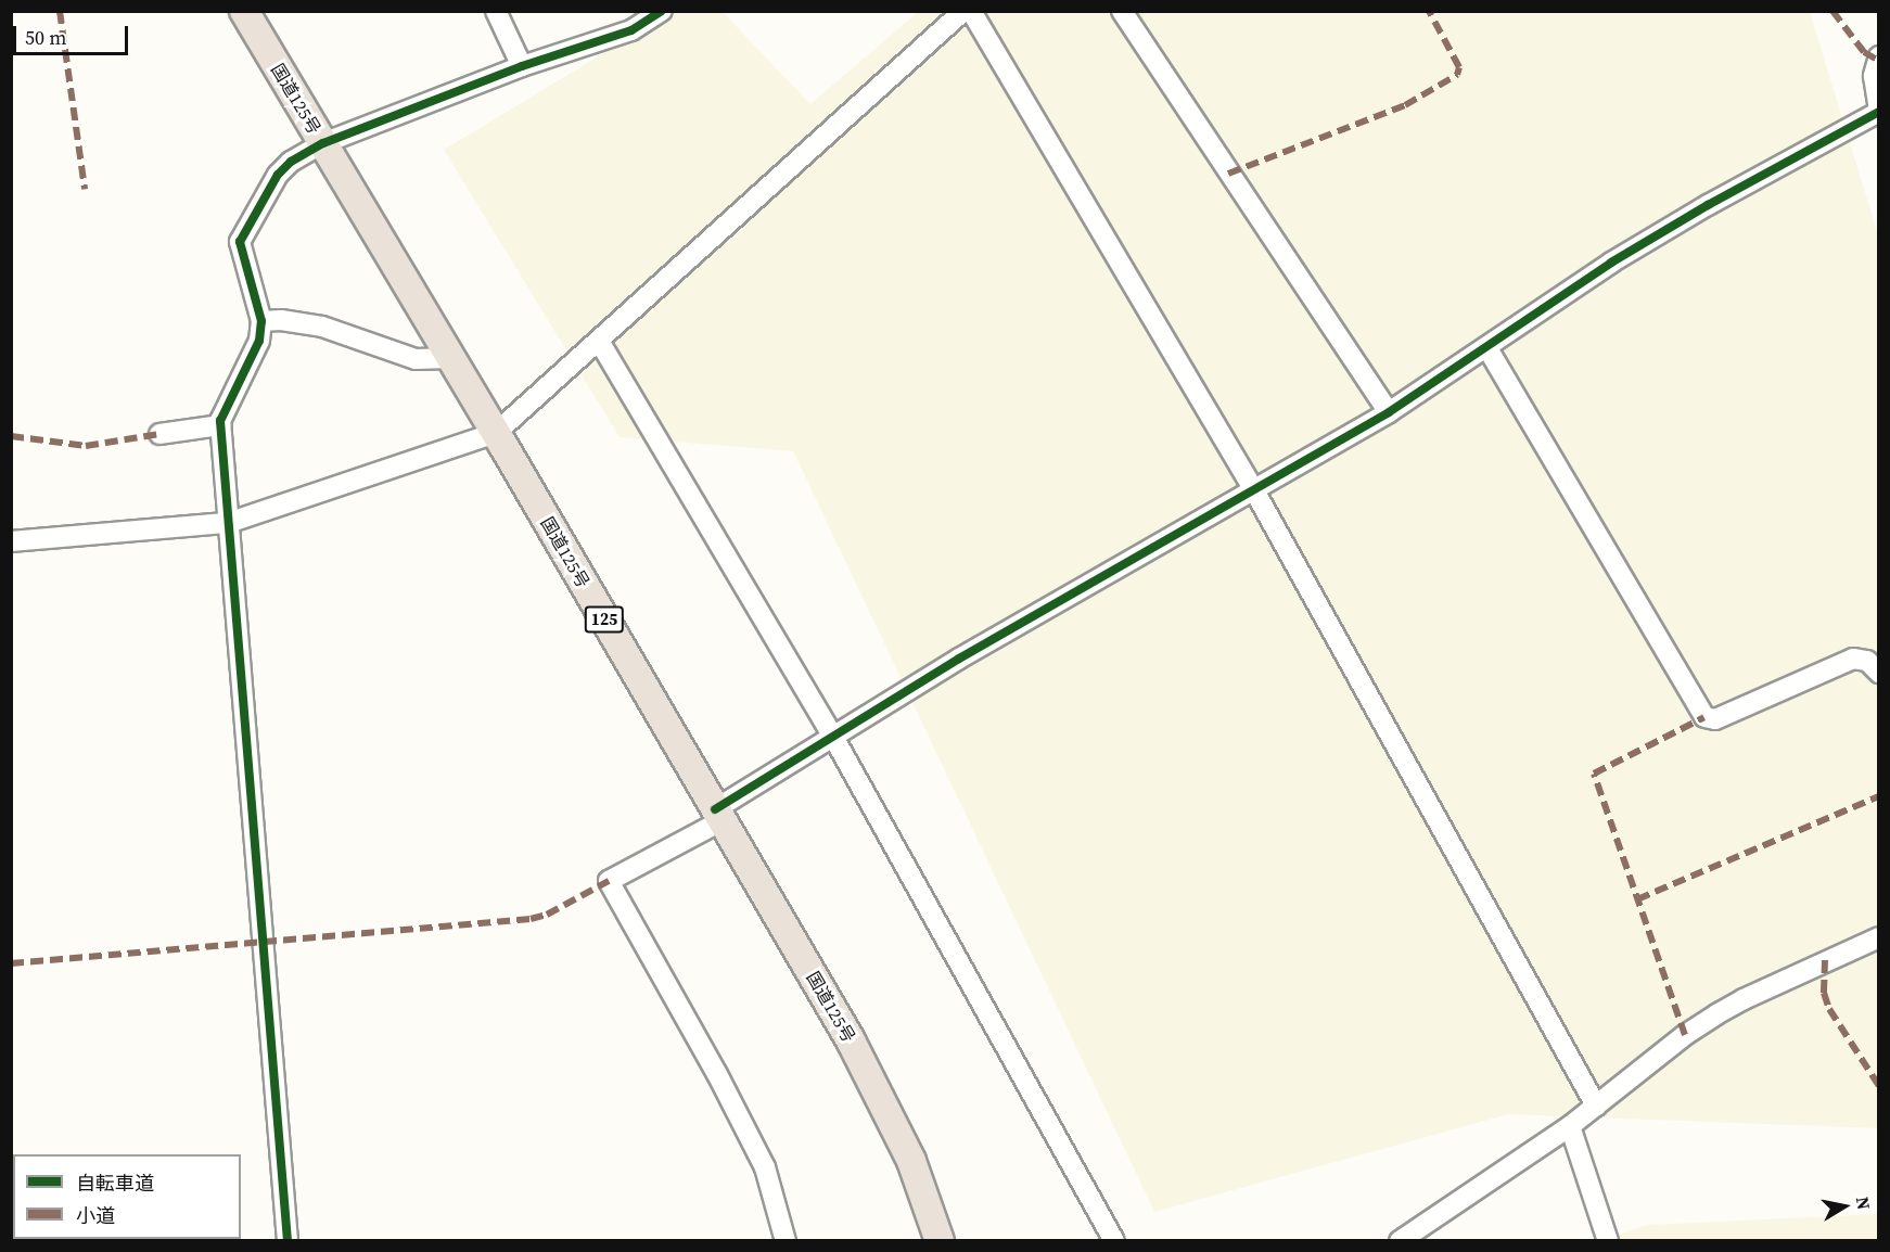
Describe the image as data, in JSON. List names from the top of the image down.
{
  "streets": {
    "highway": ["国道125号", "125"]
  },
  "legend": ["自転車道", "小道"],
  "scale_bar": "50 m",
  "north": "right"
}
